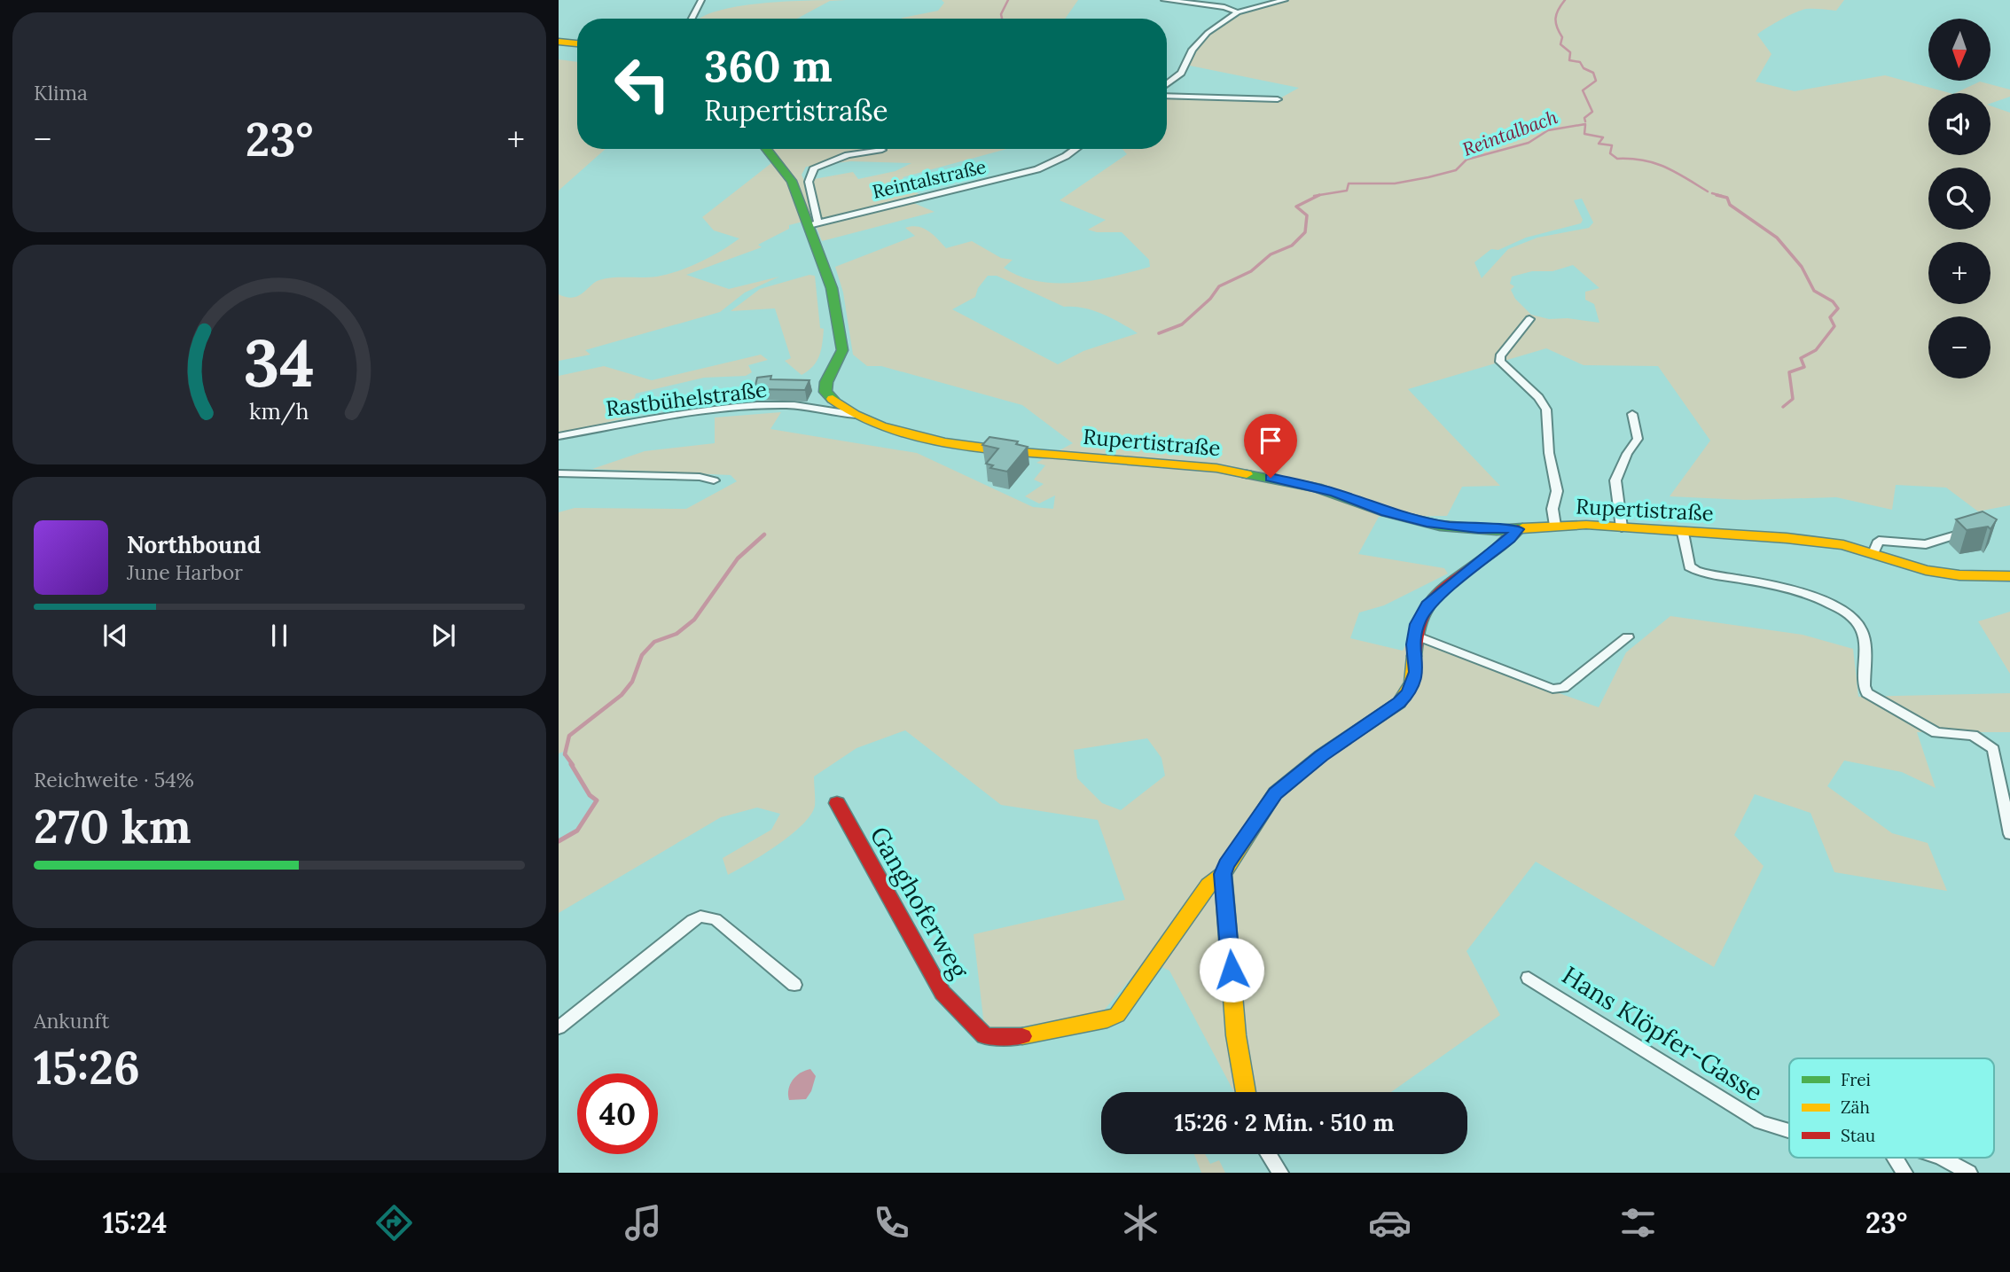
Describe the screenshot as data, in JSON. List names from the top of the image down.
{
  "streets": {
    "main road": ["Rupertistraße", "Ganghoferweg"],
    "street": ["Reintalstraße", "Rastbühelstraße", "Hans Klöpfer-Gasse"]
  },
  "crossings": [
    ["Reintalstraße", "Rupertistraße"],
    ["Rastbühelstraße", "Rupertistraße"],
    ["Rupertistraße", "Ganghoferweg"]
  ],
  "water": ["Reintalbach"],
  "legend": ["Frei", "Zäh", "Stau"],
  "north": "bottom",
  "page": {
    "tile": [
      "Klima",
      ["Reichweite · 54%", "270 km"],
      ["Ankunft", "15:26"]
    ],
    "map_buttons": ["+", "−"],
    "turn": ["360 m", "Rupertistraße"],
    "heat": ["−", "23°", "+"],
    "song": ["Northbound", "June Harbor"],
    "limit": "40",
    "trip": "15:26 · 2 Min. · 510 m",
    "tabs": ["15:24", "23°"],
    "gauge": ["34", "km/h"]
  }
}
